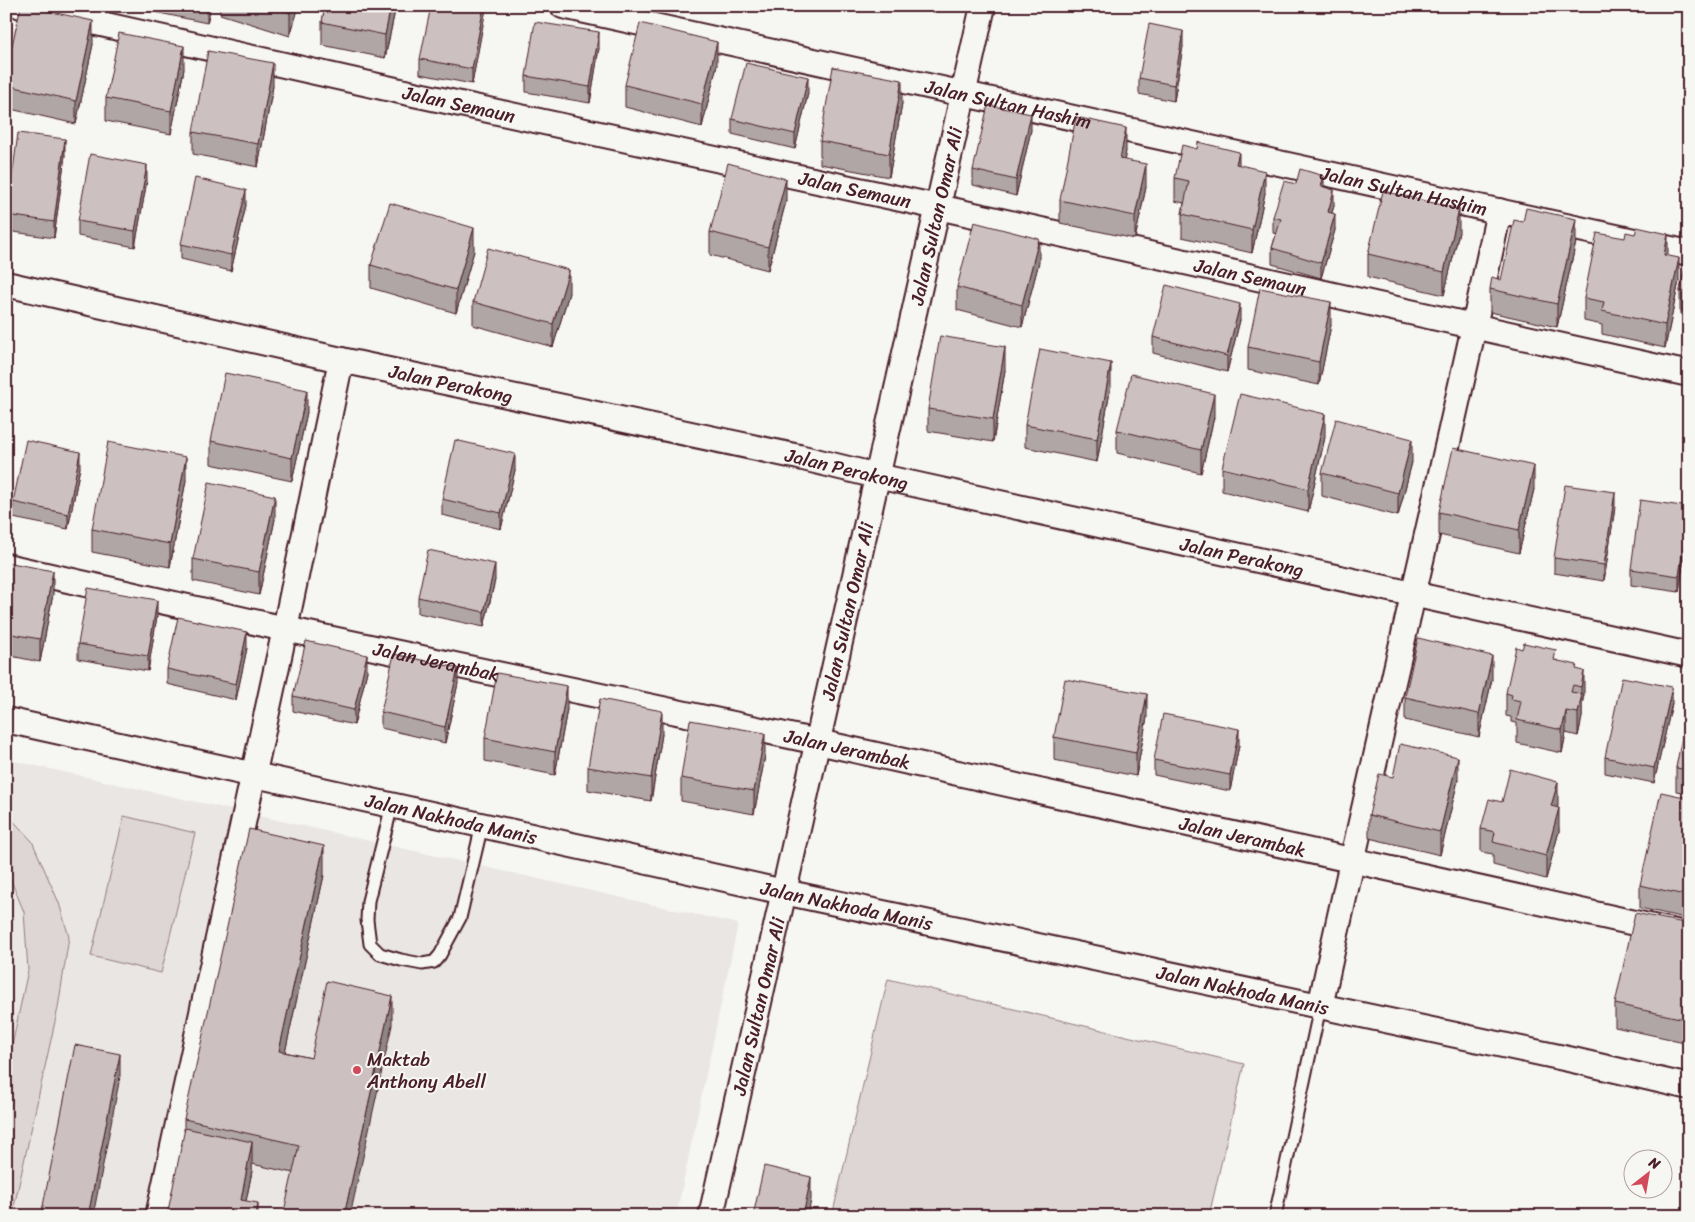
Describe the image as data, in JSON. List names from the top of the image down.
{
  "streets": {
    "street": [
      "Jalan Semaun",
      "Jalan Sultan Hashim",
      "Jalan Sultan Omar Ali",
      "Jalan Perakong",
      "Jalan Jerambak",
      "Jalan Nakhoda Manis"
    ]
  },
  "crossings": [
    ["Jalan Semaun", "Jalan Sultan Omar Ali"],
    ["Jalan Sultan Hashim", "Jalan Sultan Omar Ali"],
    ["Jalan Sultan Omar Ali", "Jalan Perakong"],
    ["Jalan Sultan Omar Ali", "Jalan Jerambak"],
    ["Jalan Sultan Omar Ali", "Jalan Nakhoda Manis"]
  ],
  "places": ["Maktab Anthony Abell"],
  "north": "top right"
}
